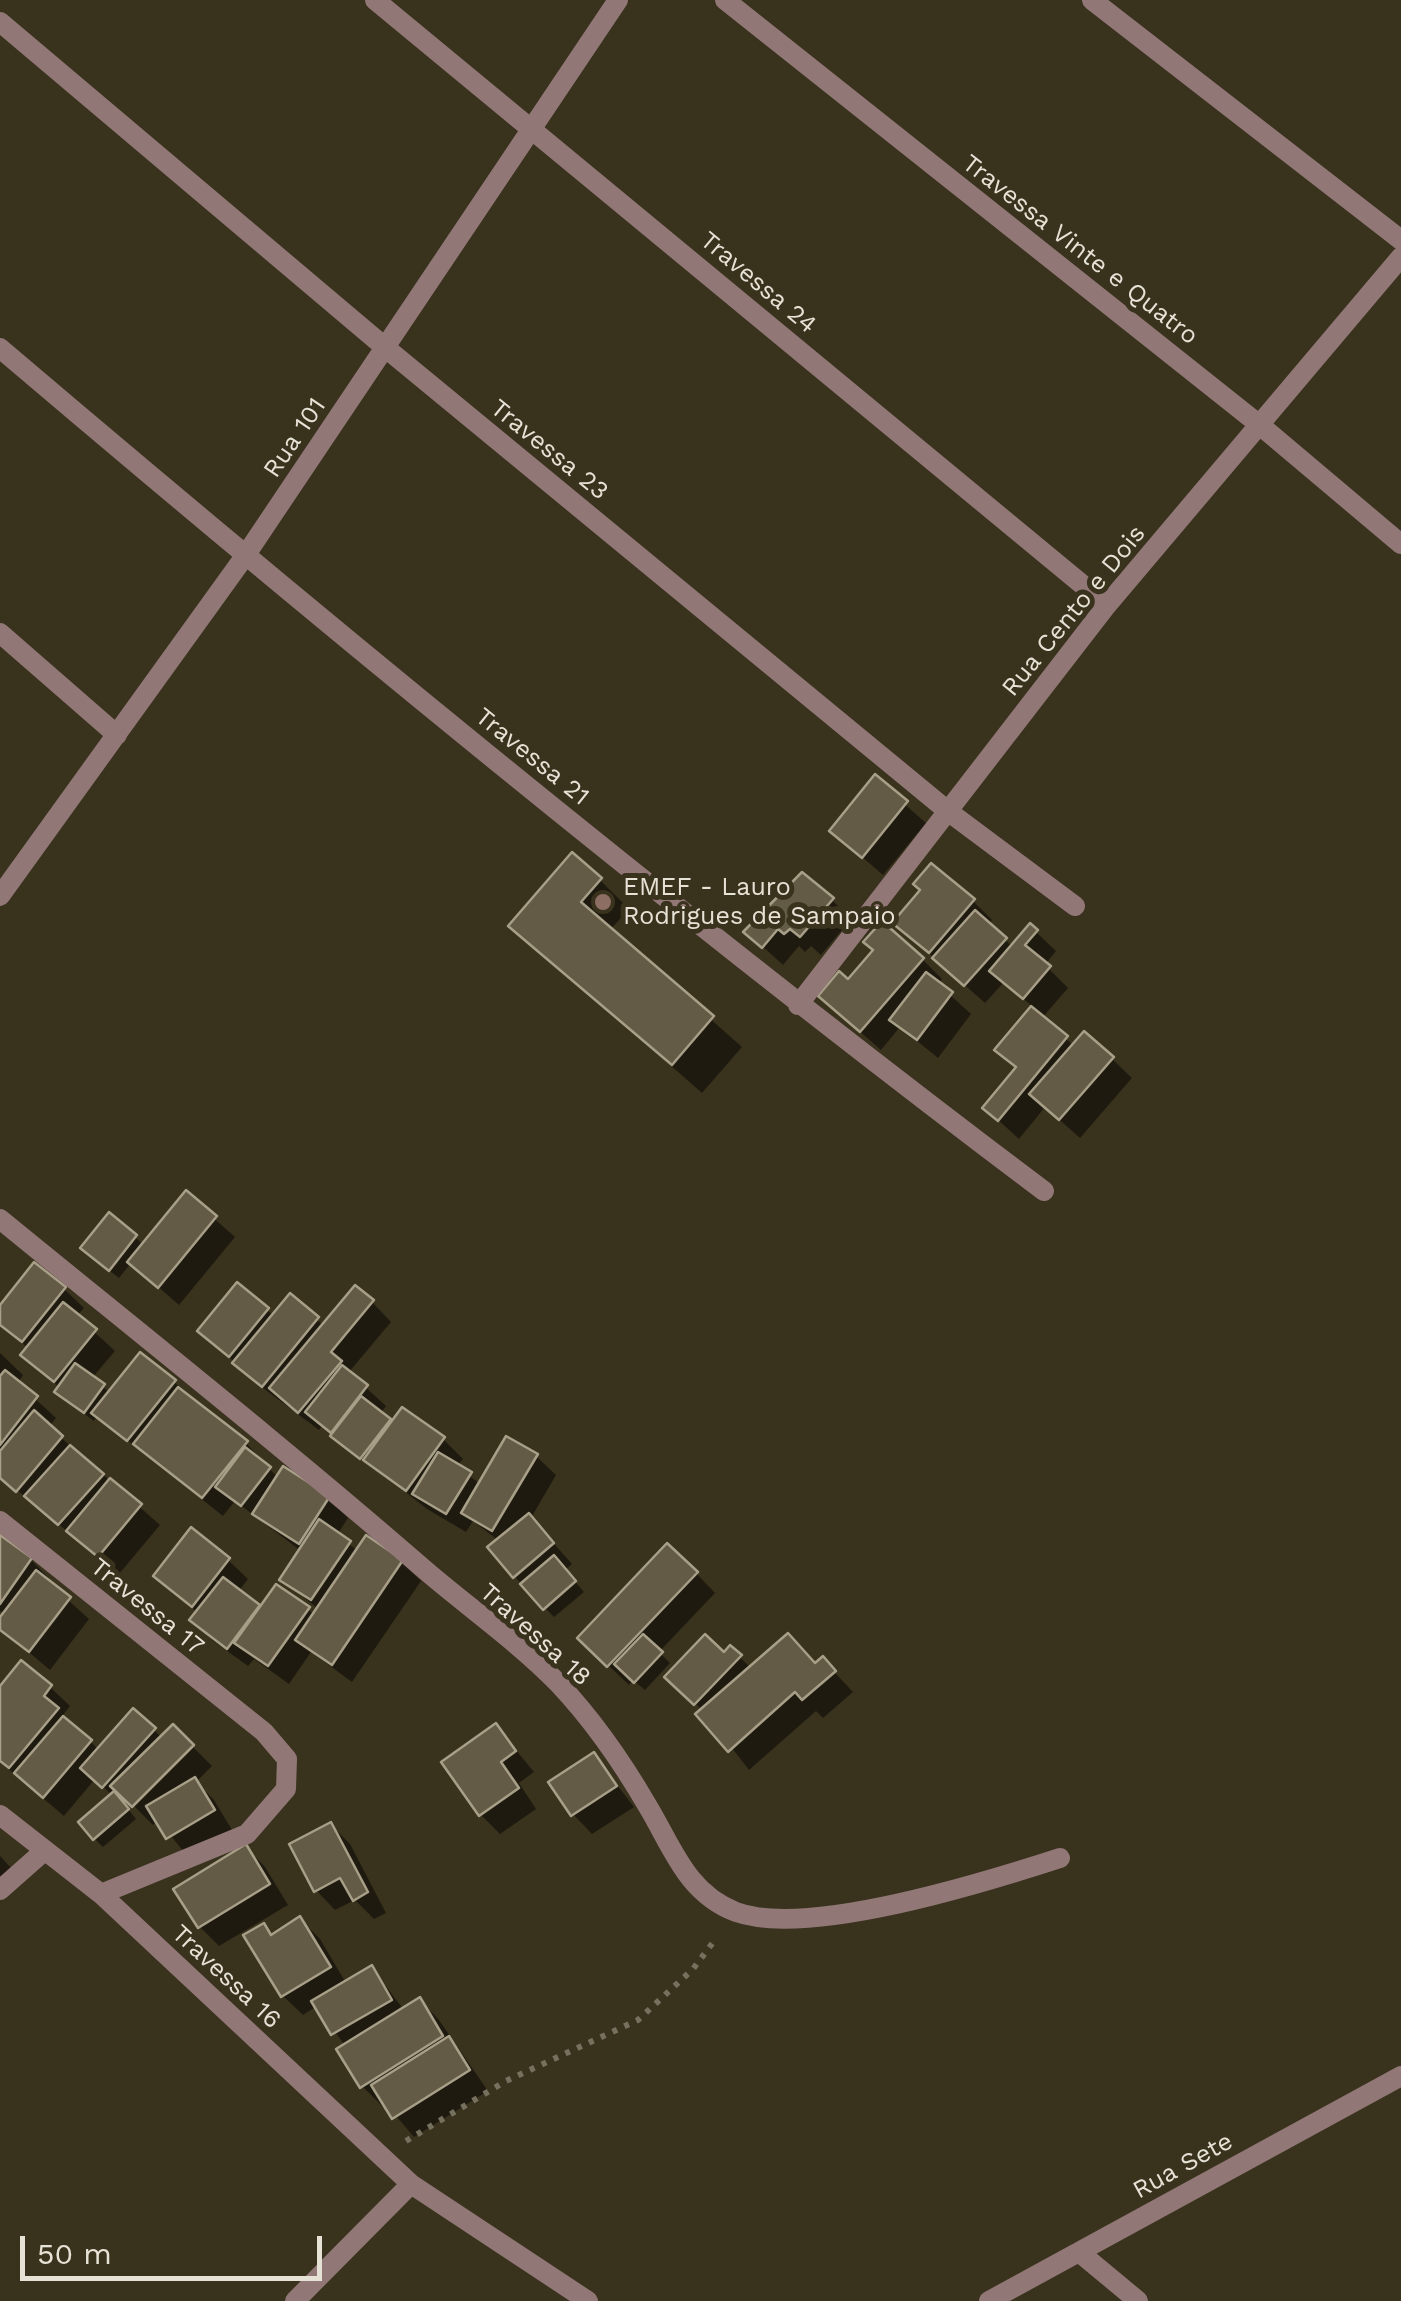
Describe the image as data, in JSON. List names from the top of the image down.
{
  "streets": {
    "street": [
      "Travessa Vinte e Quatro",
      "Travessa 24",
      "Rua 101",
      "Travessa 23",
      "Rua Cento e Dois",
      "Travessa 21",
      "Travessa 17",
      "Travessa 18",
      "Travessa 16",
      "Rua Sete"
    ]
  },
  "crossings": [
    ["Travessa Vinte e Quatro", "Rua Cento e Dois"],
    ["Travessa 24", "Rua 101"],
    ["Travessa 24", "Rua Cento e Dois"],
    ["Rua 101", "Travessa 23"],
    ["Rua 101", "Travessa 21"],
    ["Travessa 23", "Rua Cento e Dois"],
    ["Rua Cento e Dois", "Travessa 21"],
    ["Travessa 17", "Travessa 16"]
  ],
  "places": ["EMEF - Lauro Rodrigues de Sampaio"],
  "scale_bar": "50 m"
}
